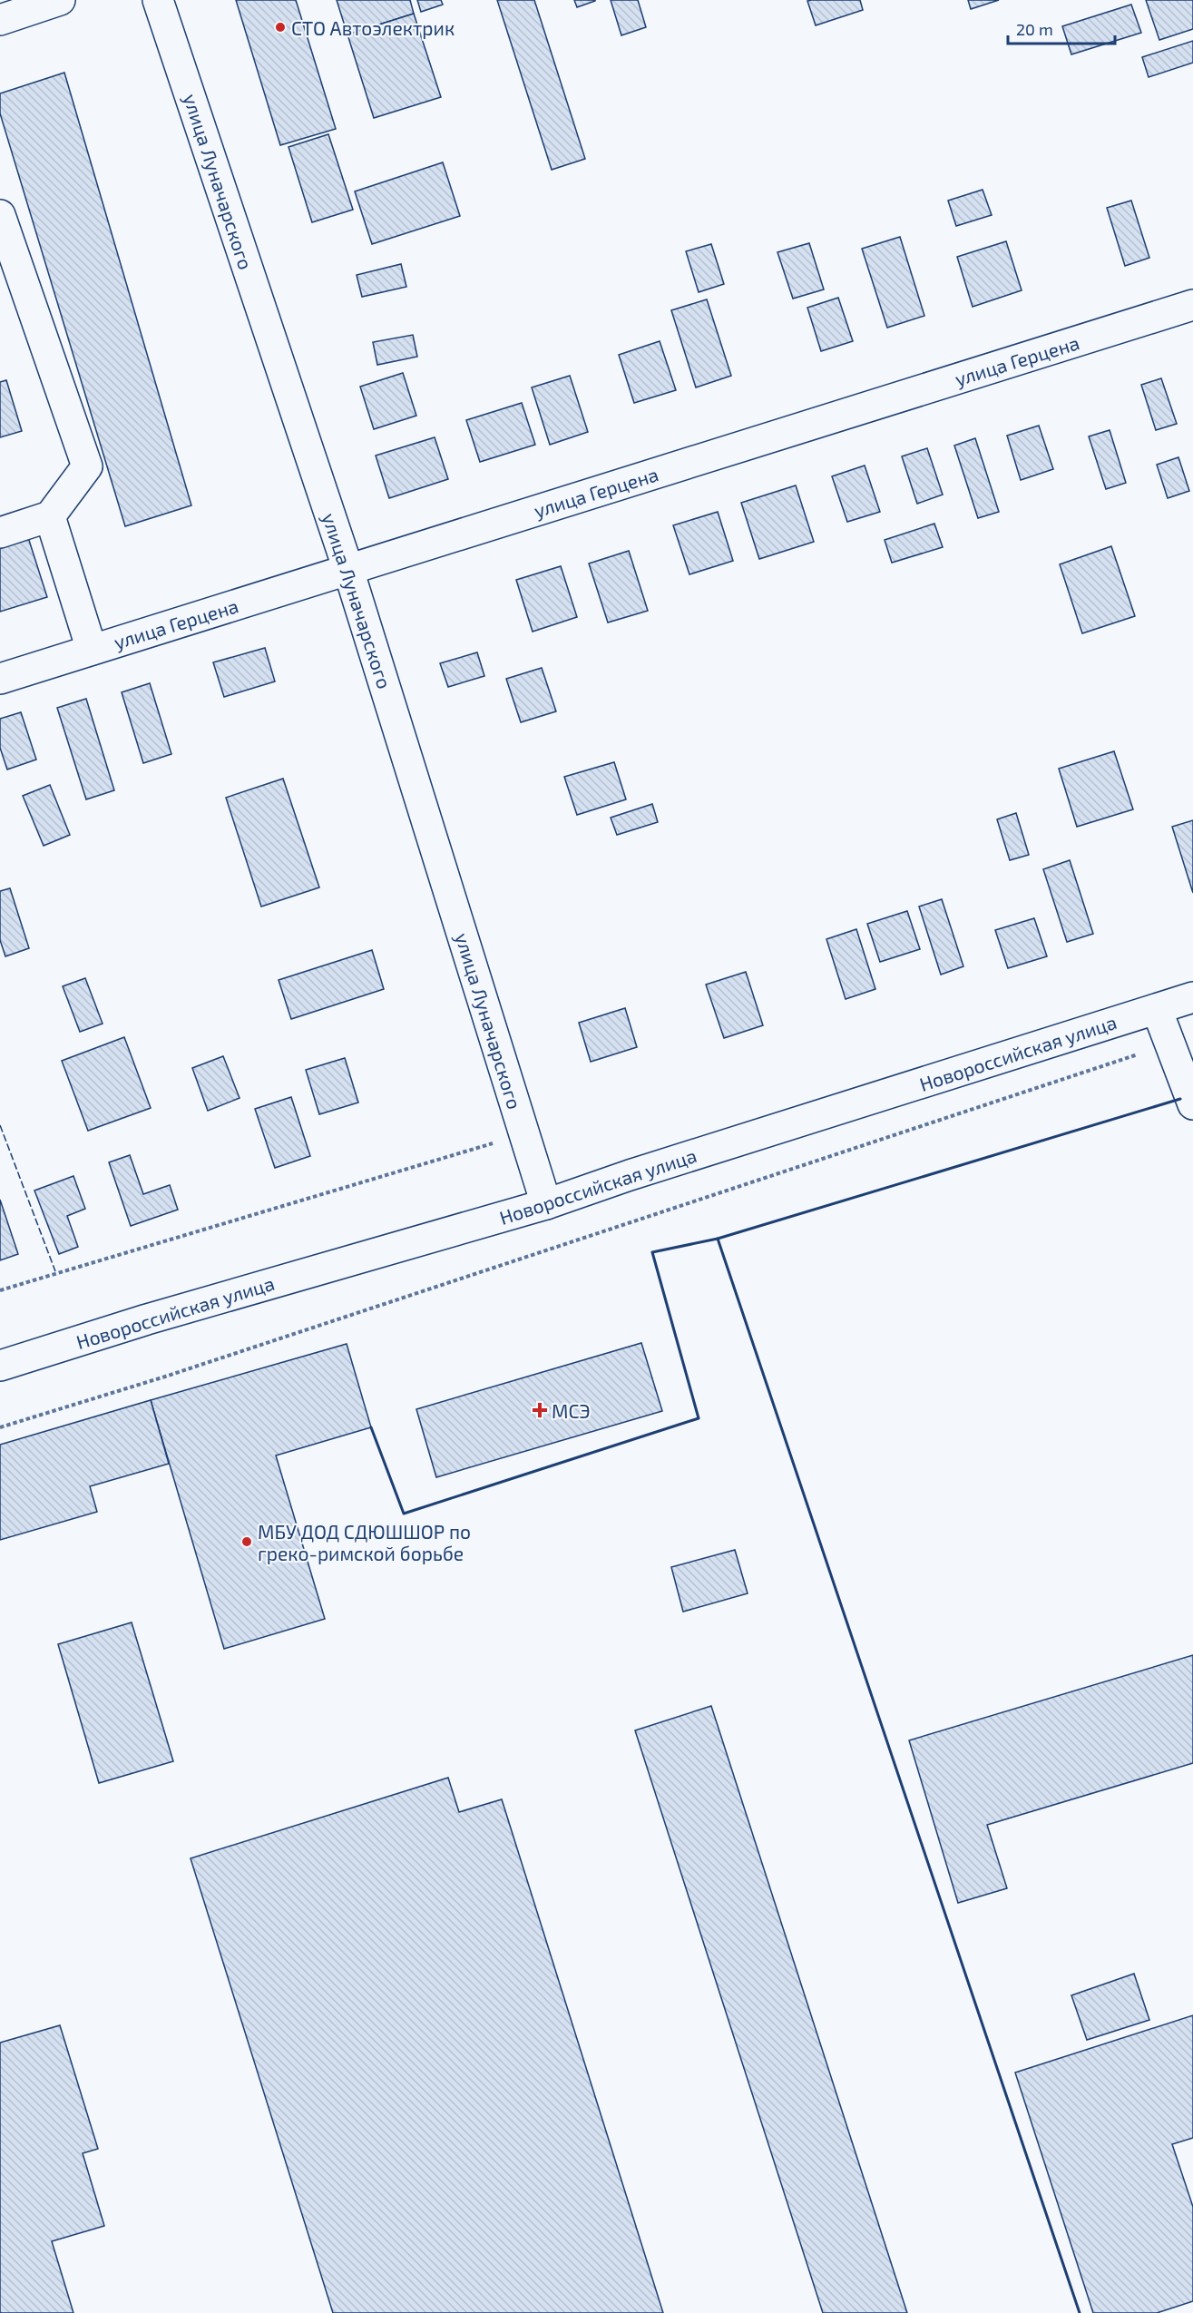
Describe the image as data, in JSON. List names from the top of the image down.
{
  "streets": {
    "street": ["улица Луначарского", "улица Герцена", "Новороссийская улица"]
  },
  "crossings": [
    ["улица Луначарского", "улица Герцена"],
    ["улица Луначарского", "Новороссийская улица"]
  ],
  "places": {
    "other": ["СТО Автоэлектрик", "МБУ ДОД СДЮШШОР по греко-римской борьбе"],
    "health": ["МСЭ"]
  },
  "scale_bar": "20 m"
}
